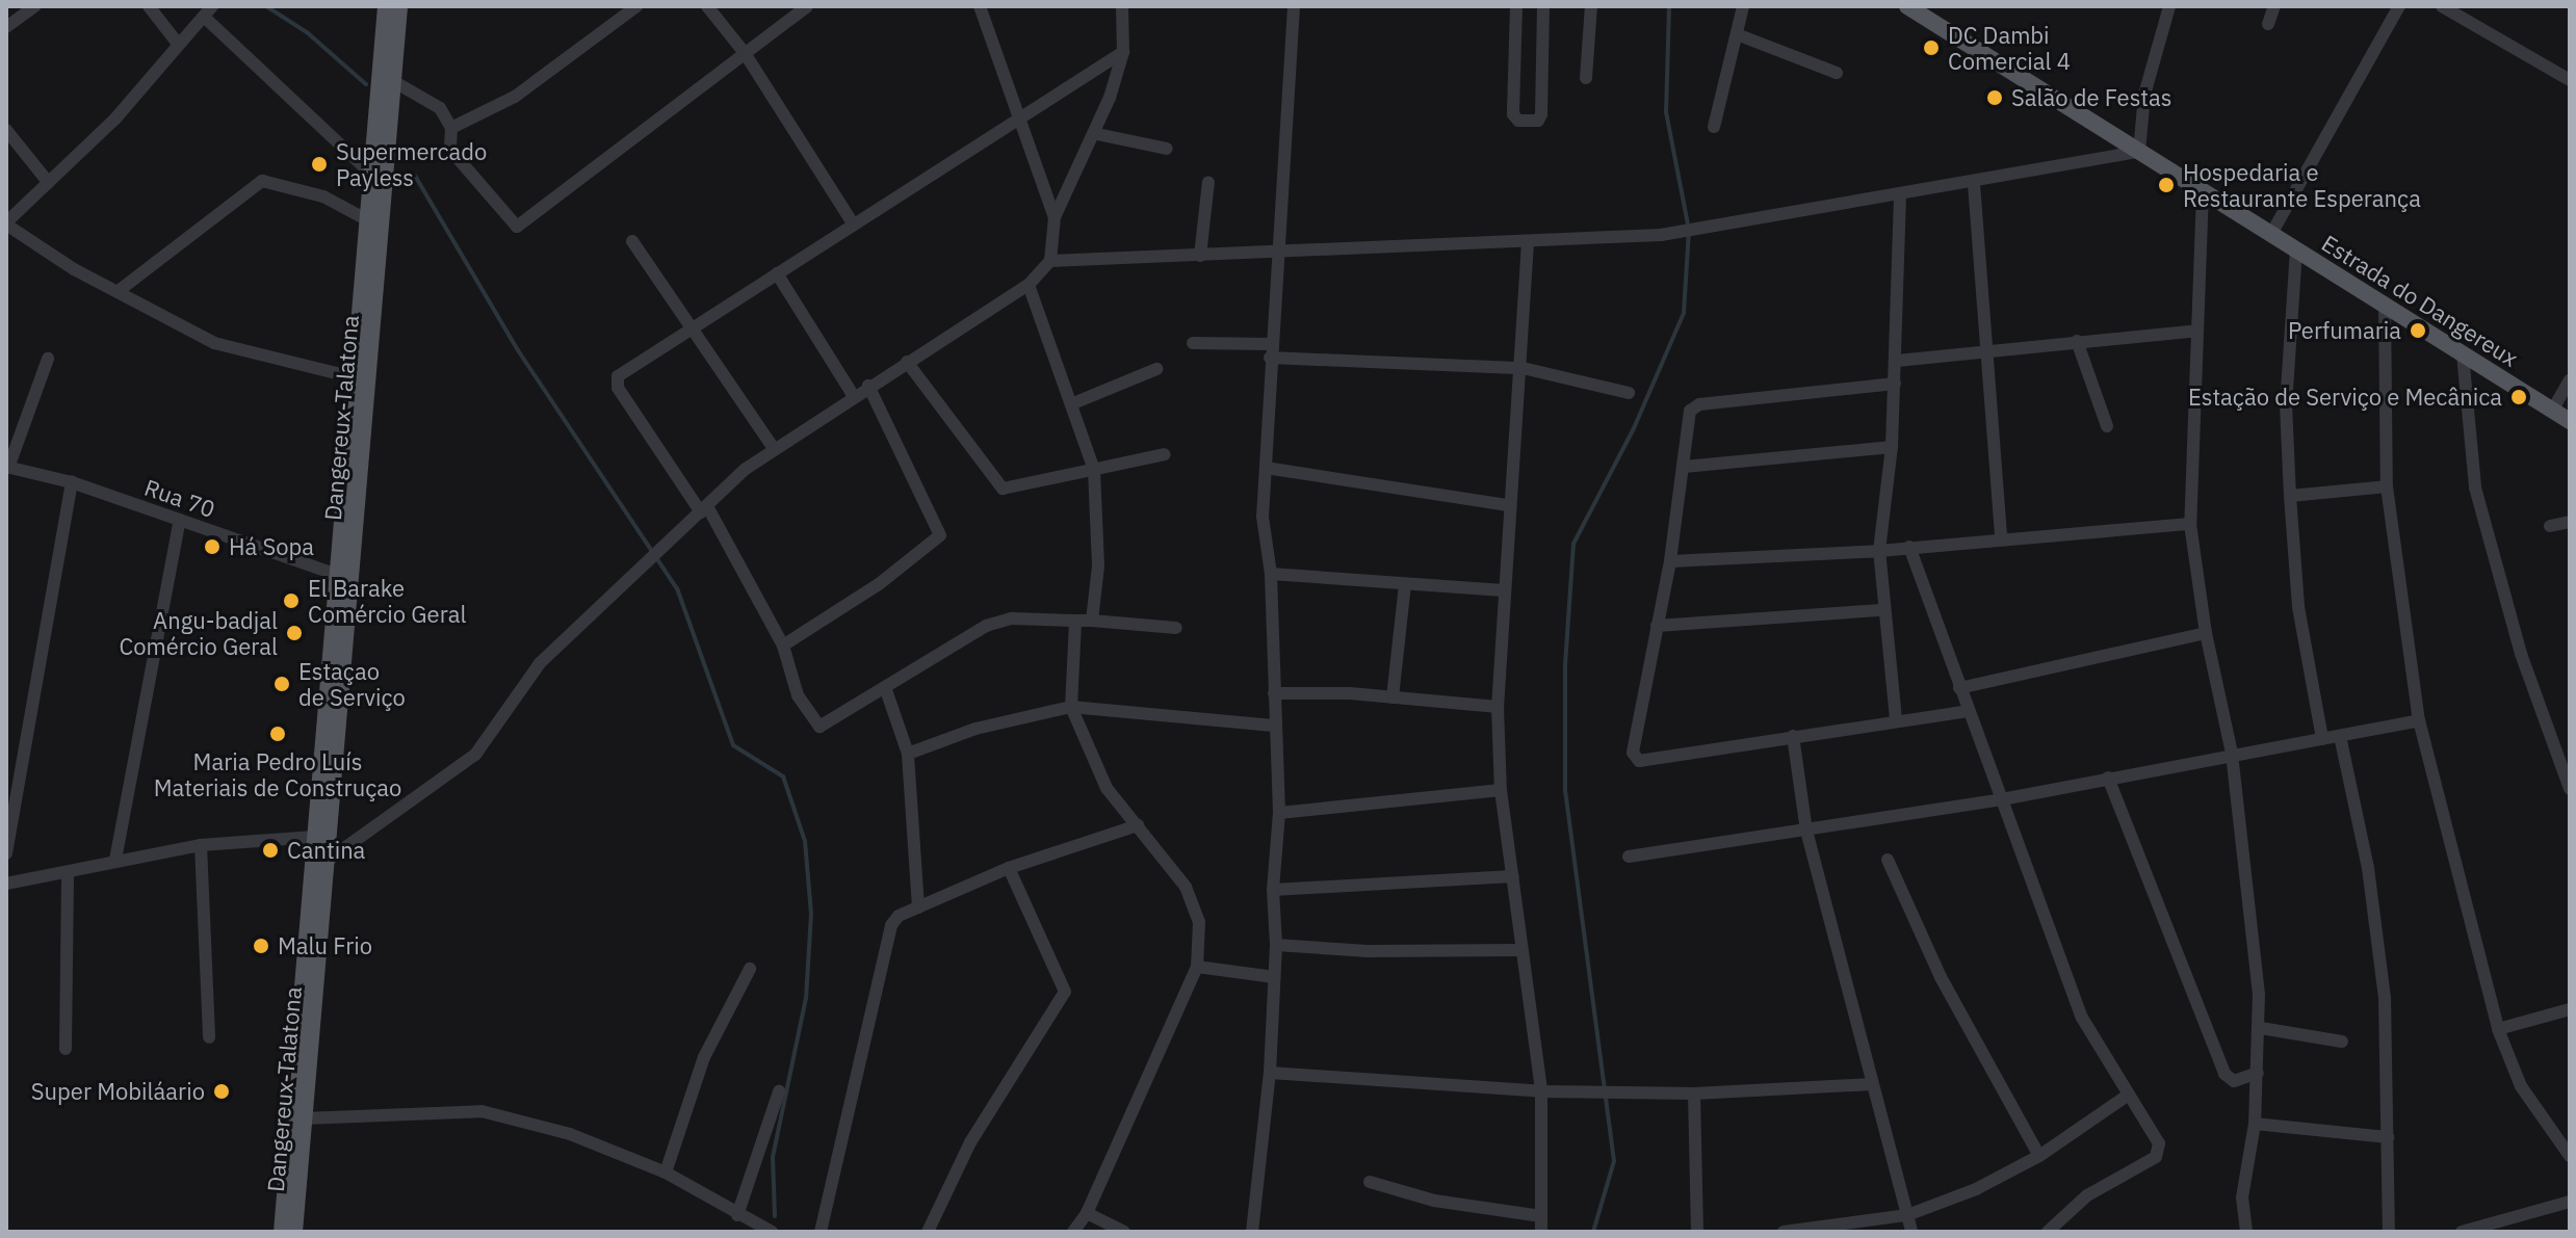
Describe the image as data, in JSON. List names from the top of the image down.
{
  "streets": {
    "main road": ["Estrada do Dangereux", "Dangereux-Talatona"],
    "street": ["Rua 70"]
  },
  "crossings": [
    ["Dangereux-Talatona", "Rua 70"]
  ],
  "places": [
    "DC Dambi Comercial 4",
    "Salão de Festas",
    "Supermercado Payless",
    "Hospedaria e Restaurante Esperança",
    "Perfumaria",
    "Estação de Serviço e Mecânica",
    "Há Sopa",
    "El Barake Comércio Geral",
    "Angu-badjal Comércio Geral",
    "Estaçao de Serviço",
    "Maria Pedro Luís Materiais de Construçao",
    "Cantina",
    "Malu Frio",
    "Super Mobiláario"
  ]
}
